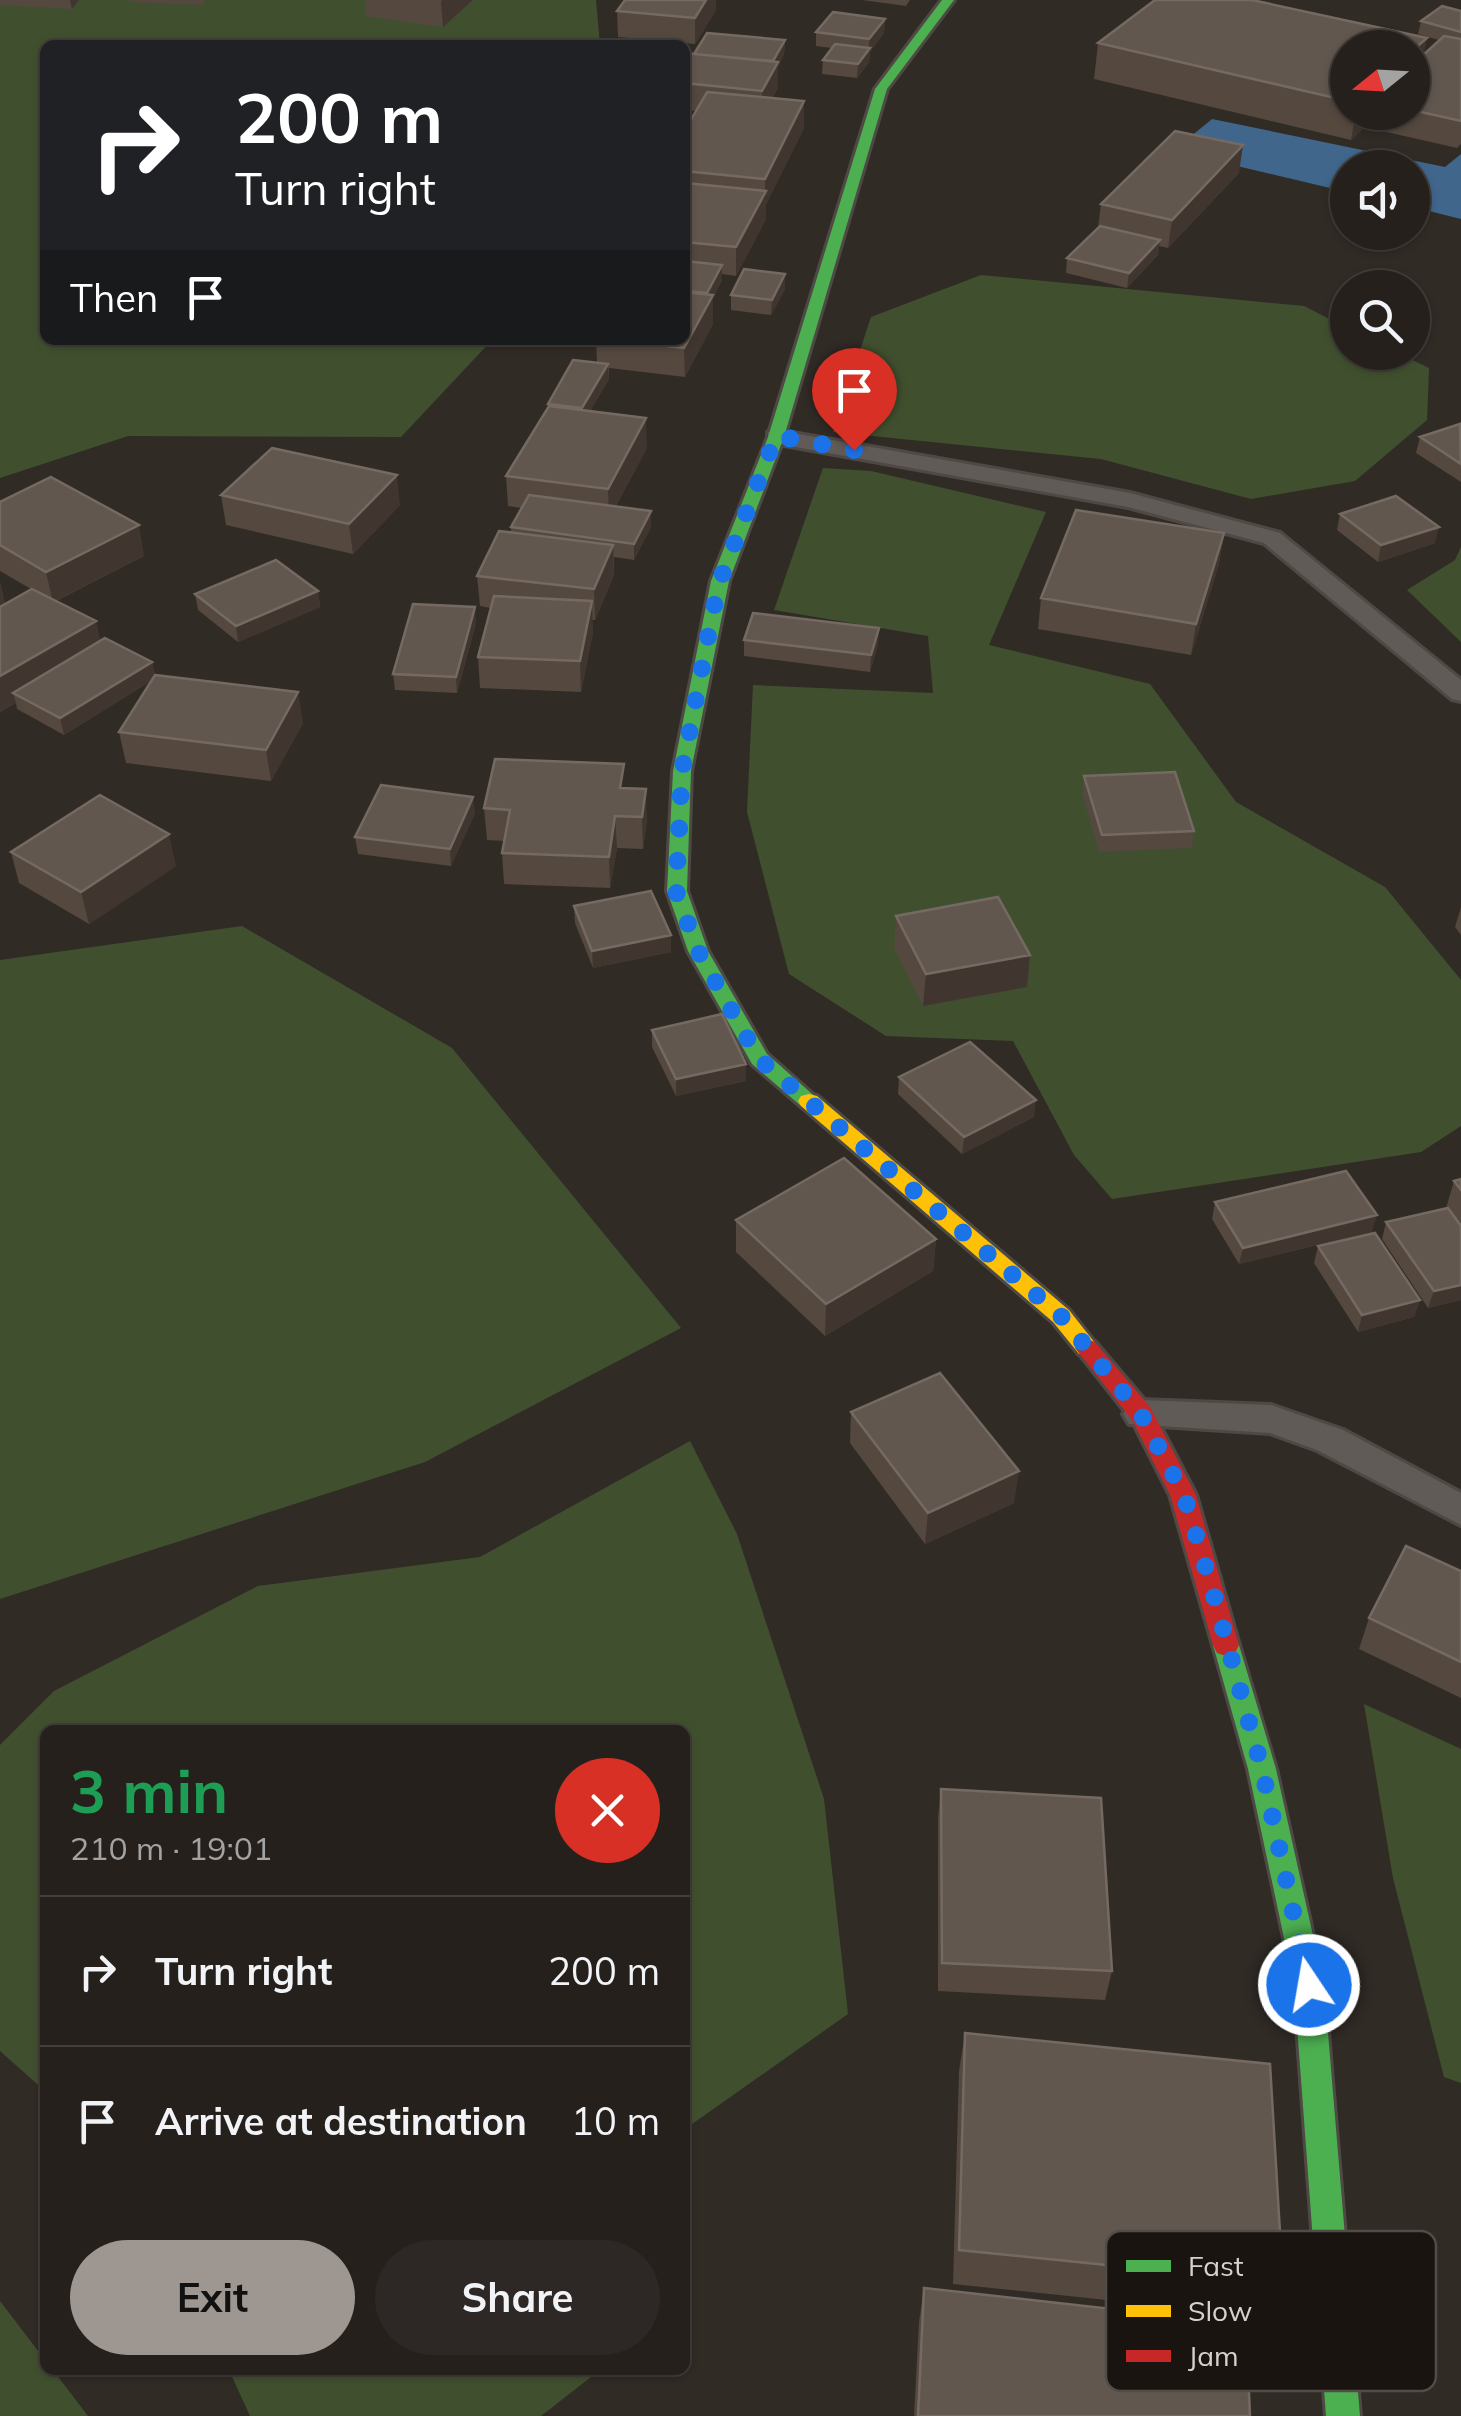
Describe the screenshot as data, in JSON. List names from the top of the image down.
{
  "legend": ["Fast", "Slow", "Jam"],
  "north": "left",
  "page": {
    "turn": ["200 m", "Turn right"],
    "then": "Then",
    "heading": ["3 min", "210 m · 19:01"],
    "list": [
      {
        "name": "Turn right",
        "value": "200 m"
      },
      {
        "name": "Arrive at destination",
        "value": "10 m"
      }
    ],
    "buttons": ["Exit", "Share"]
  }
}
